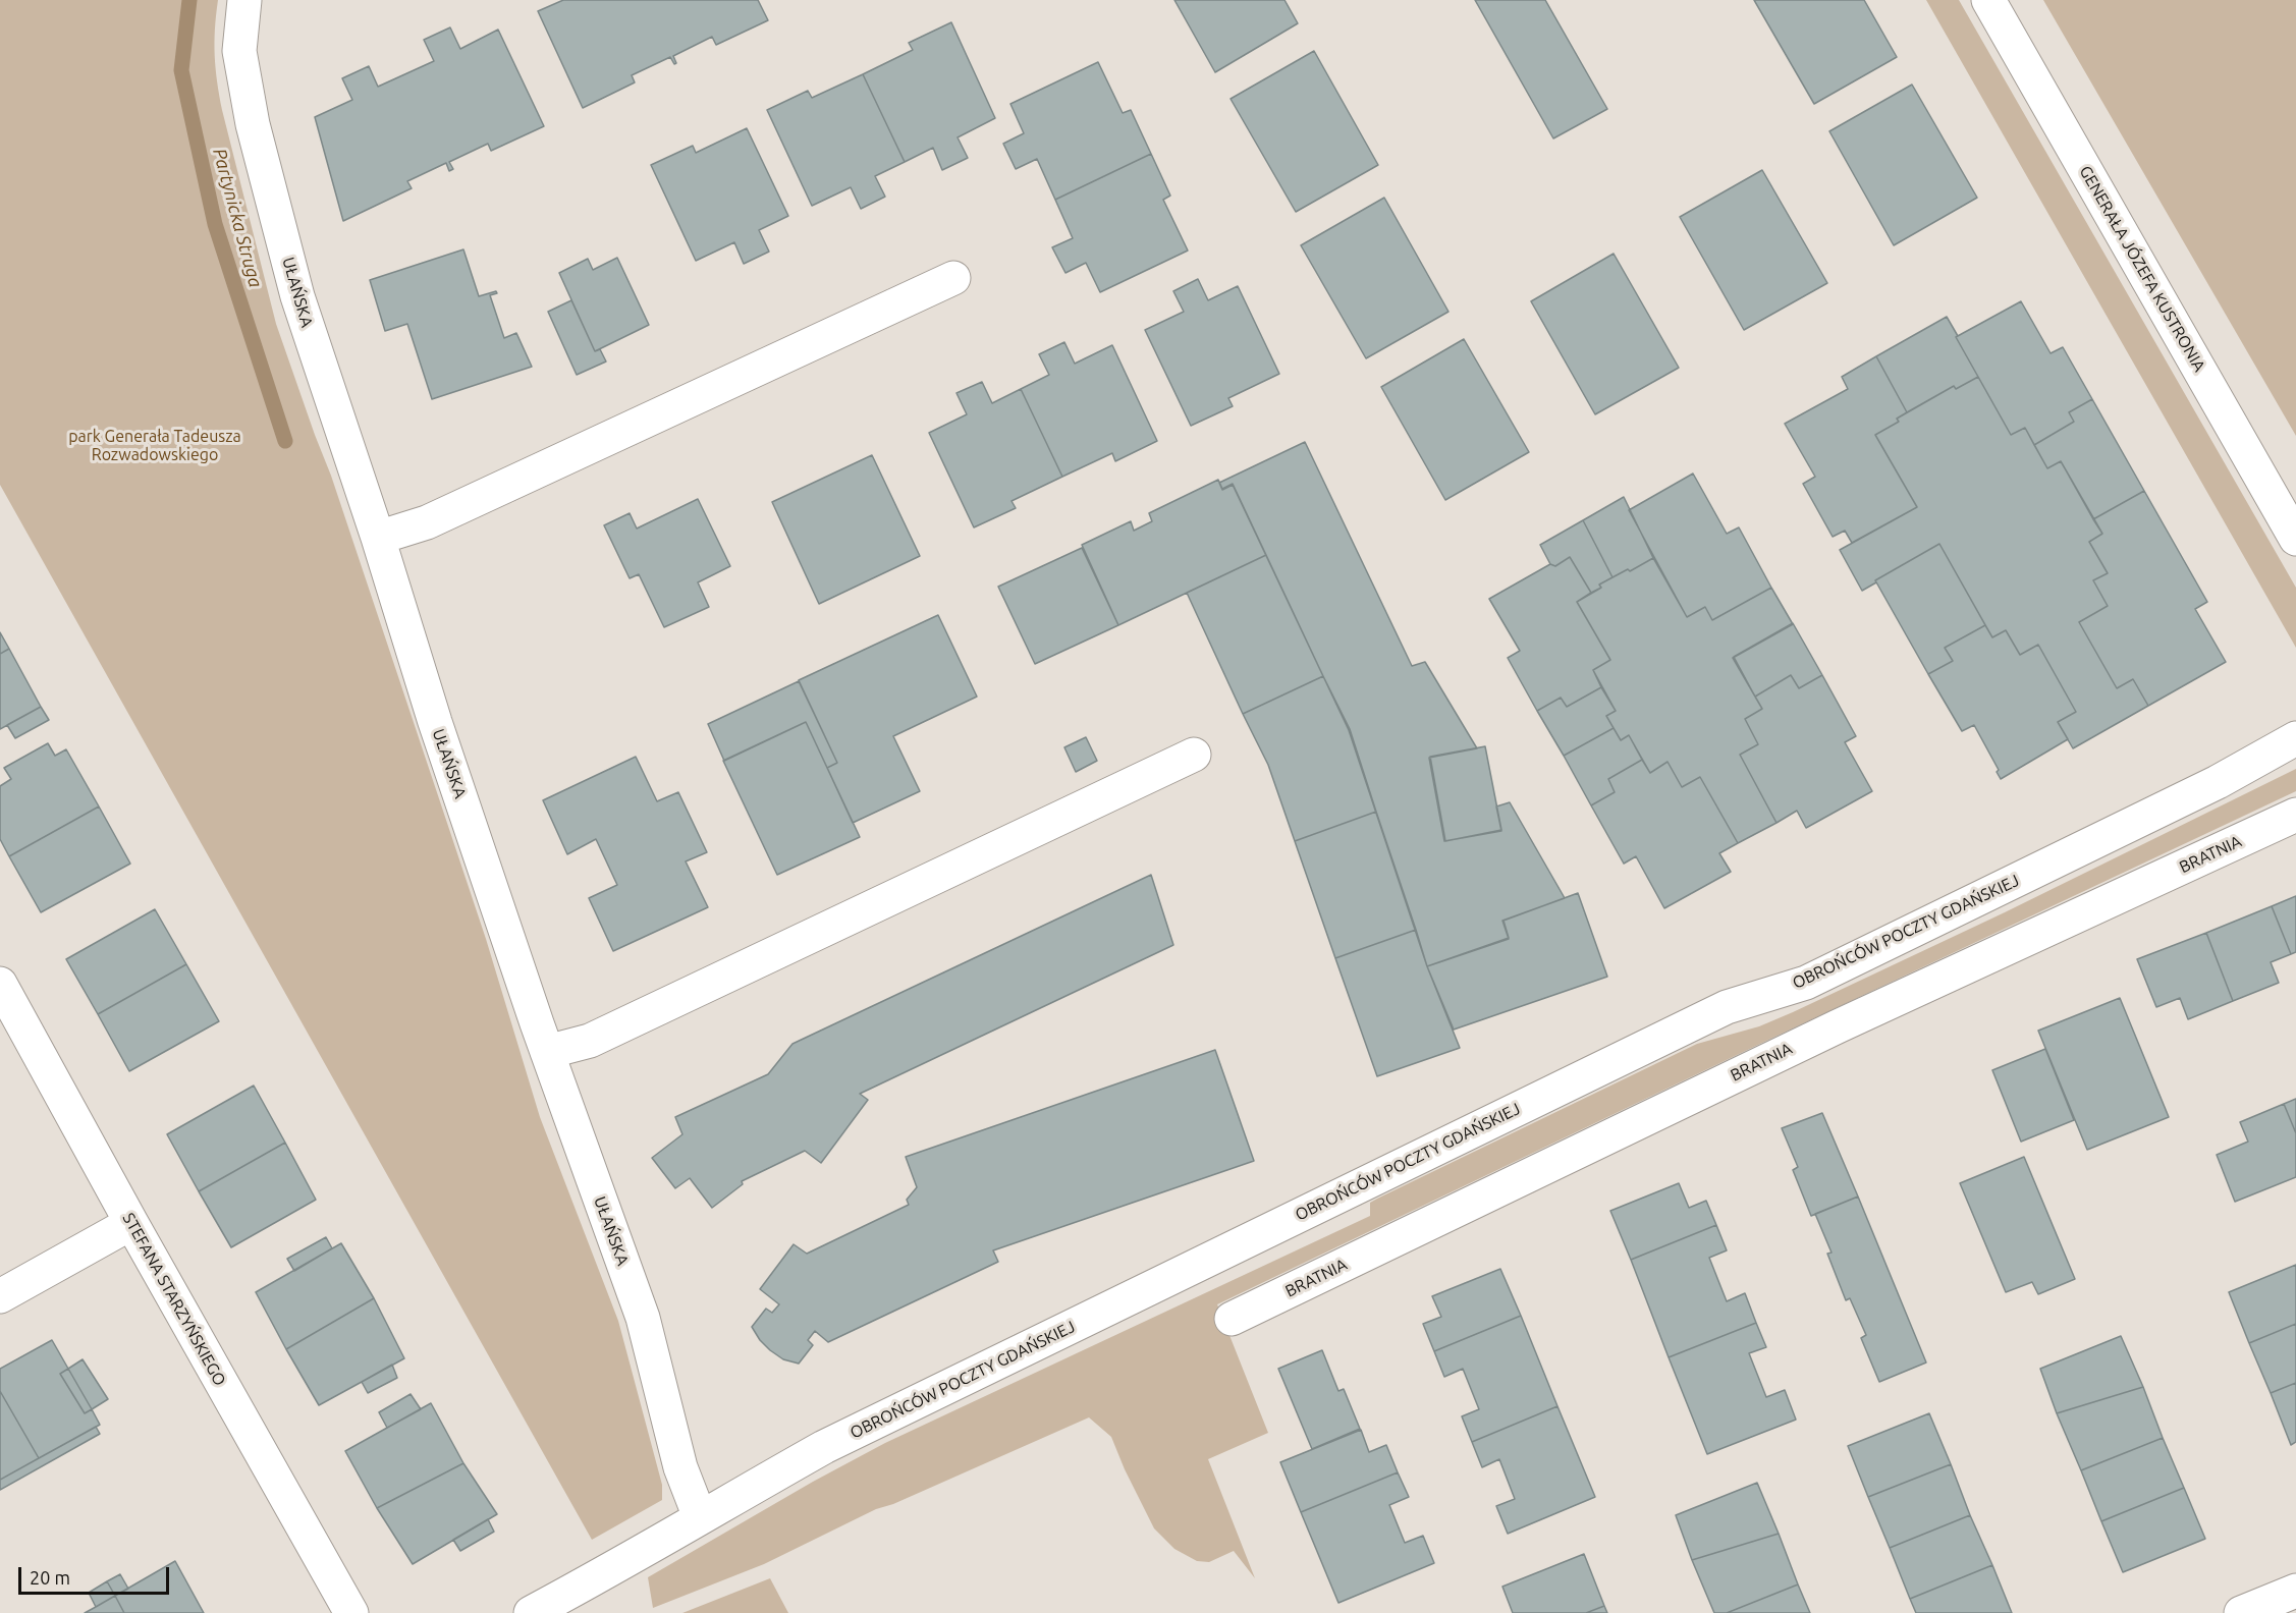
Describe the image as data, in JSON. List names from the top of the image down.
{
  "streets": {
    "street": [
      "GENERAŁA JÓZEFA KUSTRONIA",
      "UŁAŃSKA",
      "BRATNIA",
      "OBROŃCÓW POCZTY GDAŃSKIEJ",
      "STEFANA STARZYŃSKIEGO"
    ]
  },
  "crossings": [
    ["UŁAŃSKA", "OBROŃCÓW POCZTY GDAŃSKIEJ"]
  ],
  "water": ["Partynicka Struga"],
  "parks": ["park Generała Tadeusza Rozwadowskiego"],
  "scale_bar": "20 m"
}
